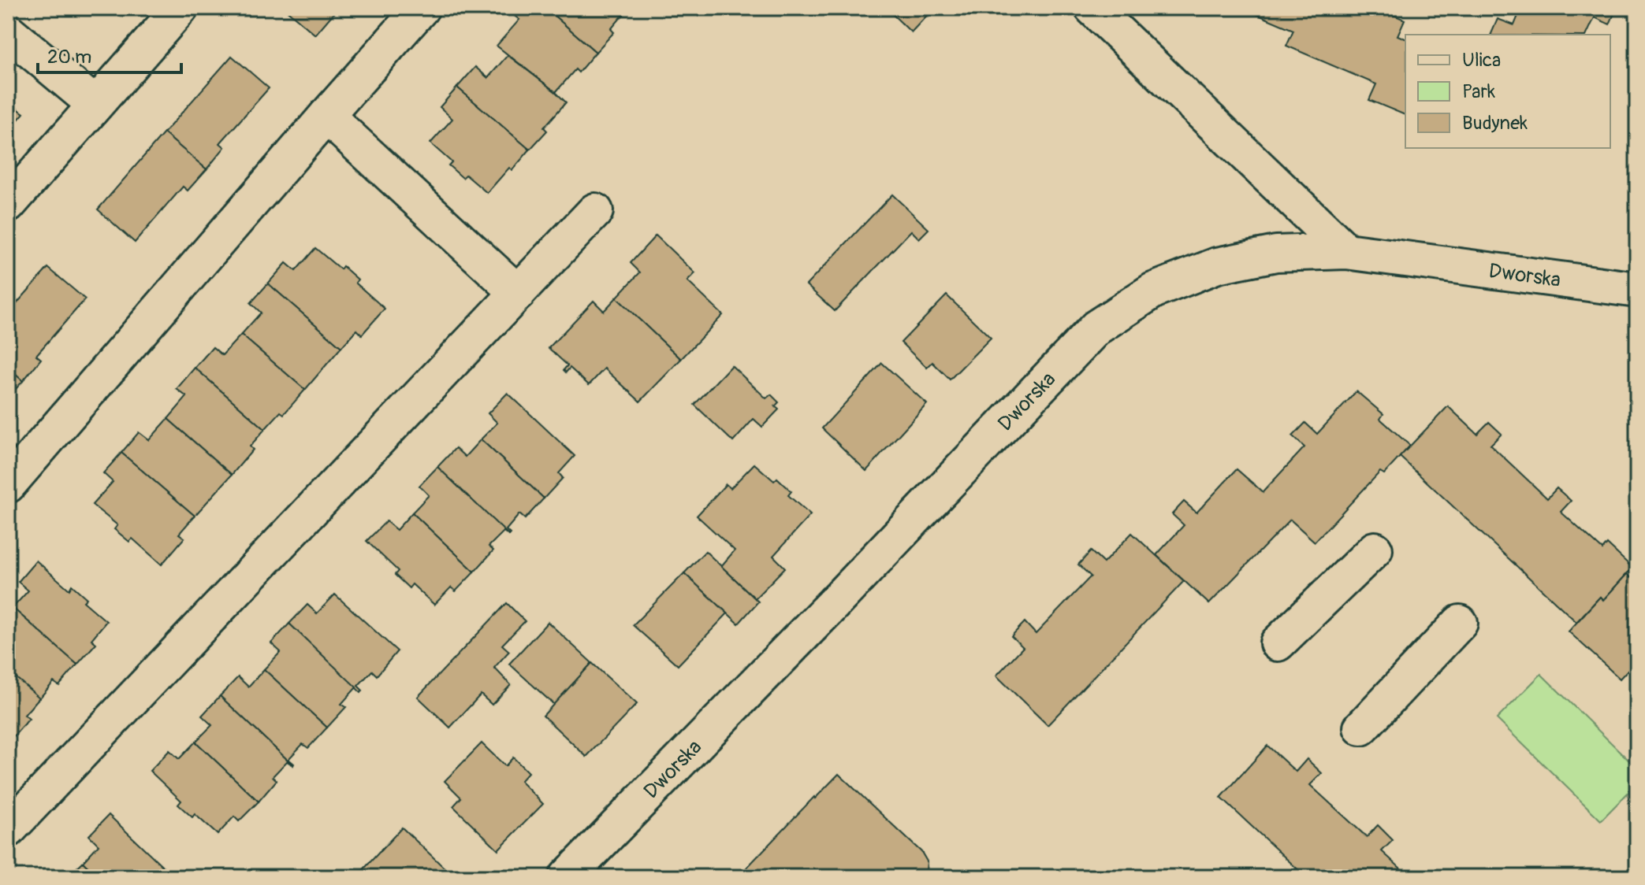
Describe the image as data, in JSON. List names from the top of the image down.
{
  "streets": {
    "street": ["Dworska"]
  },
  "legend": ["Ulica", "Park", "Budynek"],
  "scale_bar": "20 m"
}
